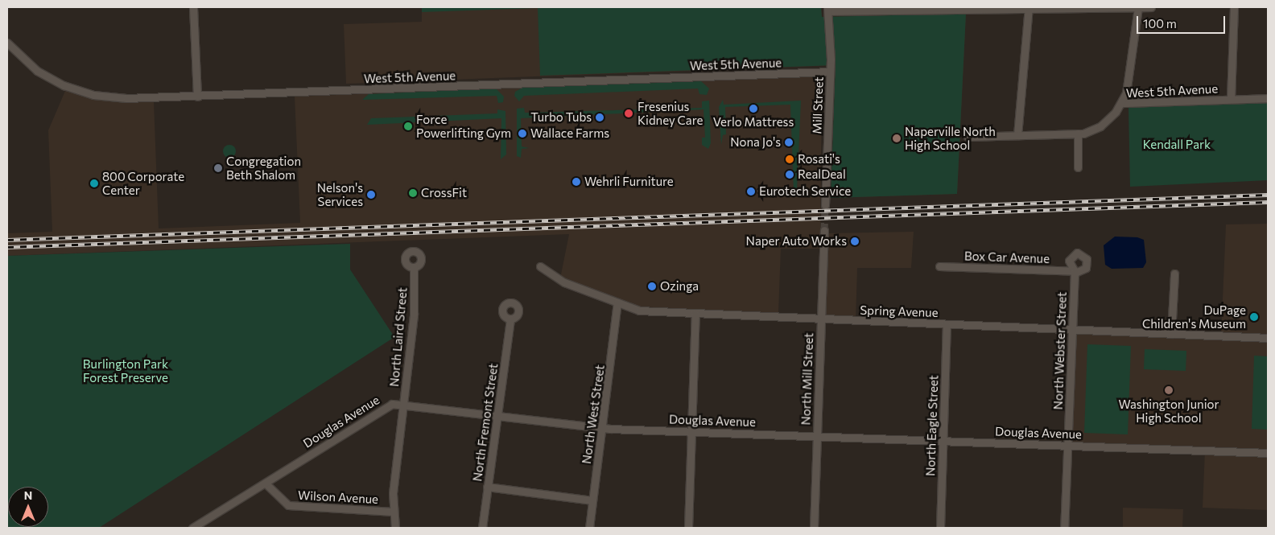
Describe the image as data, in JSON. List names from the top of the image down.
{
  "streets": {
    "street": [
      "West 5th Avenue",
      "Mill Street",
      "Box Car Avenue",
      "Spring Avenue",
      "North Laird Street",
      "North Webster Street",
      "North Mill Street",
      "North West Street",
      "Douglas Avenue",
      "North Fremont Street",
      "North Eagle Street",
      "Wilson Avenue"
    ]
  },
  "crossings": [
    ["West 5th Avenue", "Mill Street"],
    ["Box Car Avenue", "North Webster Street"],
    ["Spring Avenue", "North Webster Street"],
    ["Spring Avenue", "North Mill Street"],
    ["Spring Avenue", "North West Street"],
    ["Spring Avenue", "North Eagle Street"],
    ["North Laird Street", "Douglas Avenue"],
    ["North Laird Street", "Wilson Avenue"],
    ["North Webster Street", "Douglas Avenue"],
    ["North Mill Street", "Douglas Avenue"],
    ["North West Street", "Douglas Avenue"],
    ["Douglas Avenue", "North Fremont Street"],
    ["Douglas Avenue", "North Eagle Street"],
    ["Douglas Avenue", "Wilson Avenue"]
  ],
  "parks": ["Kendall Park", "Burlington Park Forest Preserve"],
  "places": [
    "Verlo Mattress",
    "Fresenius Kidney Care",
    "Turbo Tubs",
    "Force Powerlifting Gym",
    "Wallace Farms",
    "Naperville North High School",
    "Nona Jo's",
    "Rosati's",
    "Congregation Beth Shalom",
    "RealDeal",
    "Wehrli Furniture",
    "800 Corporate Center",
    "Eurotech Service",
    "CrossFit",
    "Nelson's Services",
    "Naper Auto Works",
    "Ozinga",
    "DuPage Children's Museum",
    "Washington Junior High School"
  ],
  "scale_bar": "100 m",
  "north": "top"
}
